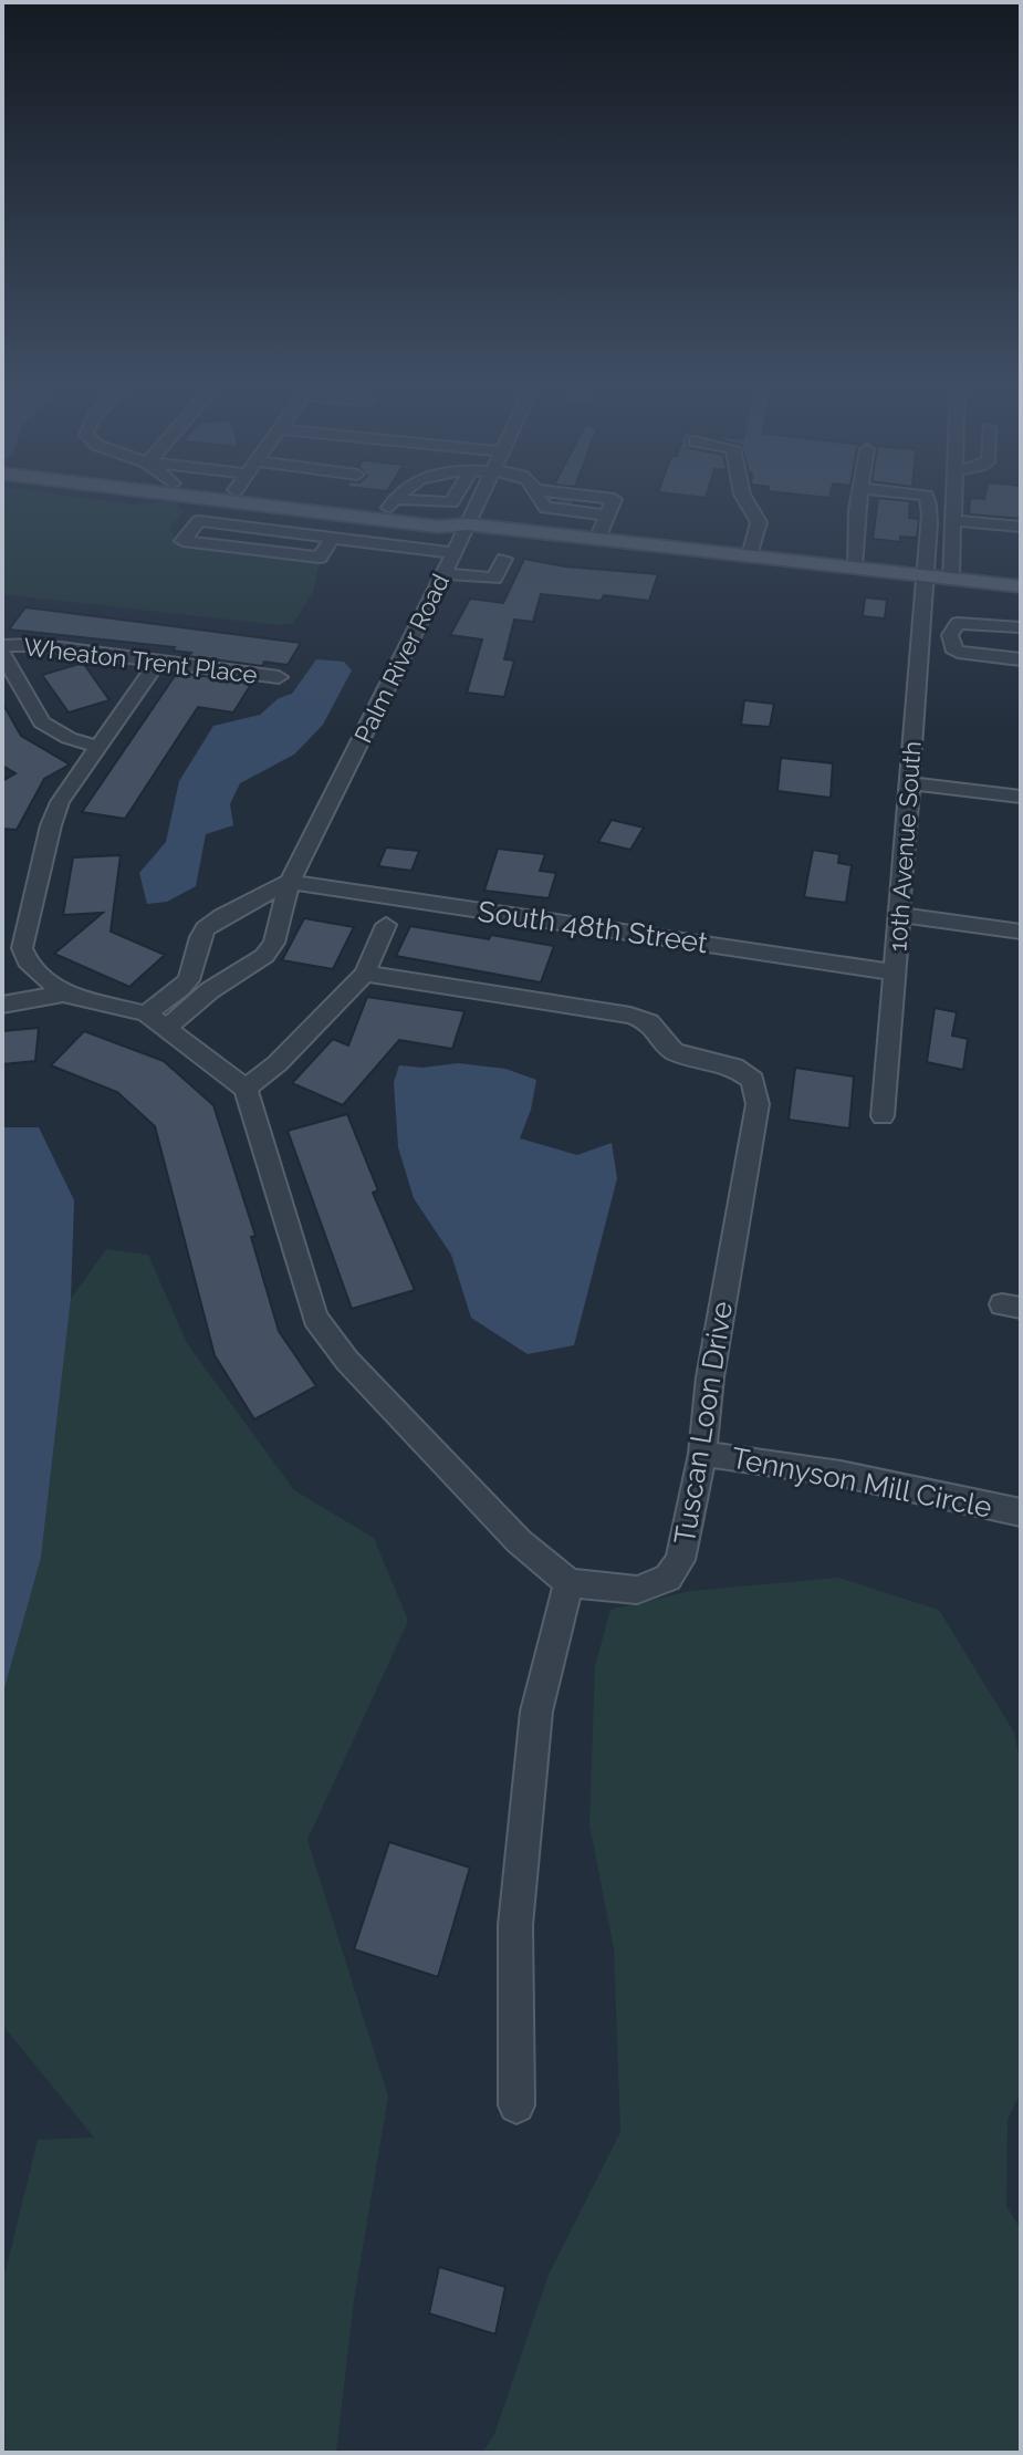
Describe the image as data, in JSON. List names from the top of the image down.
{
  "streets": {
    "street": [
      "Palm River Road",
      "Wheaton Trent Place",
      "10th Avenue South",
      "South 48th Street",
      "Tuscan Loon Drive",
      "Tennyson Mill Circle"
    ]
  },
  "crossings": [
    ["Palm River Road", "South 48th Street"],
    ["10th Avenue South", "South 48th Street"],
    ["Tuscan Loon Drive", "Tennyson Mill Circle"]
  ]
}
